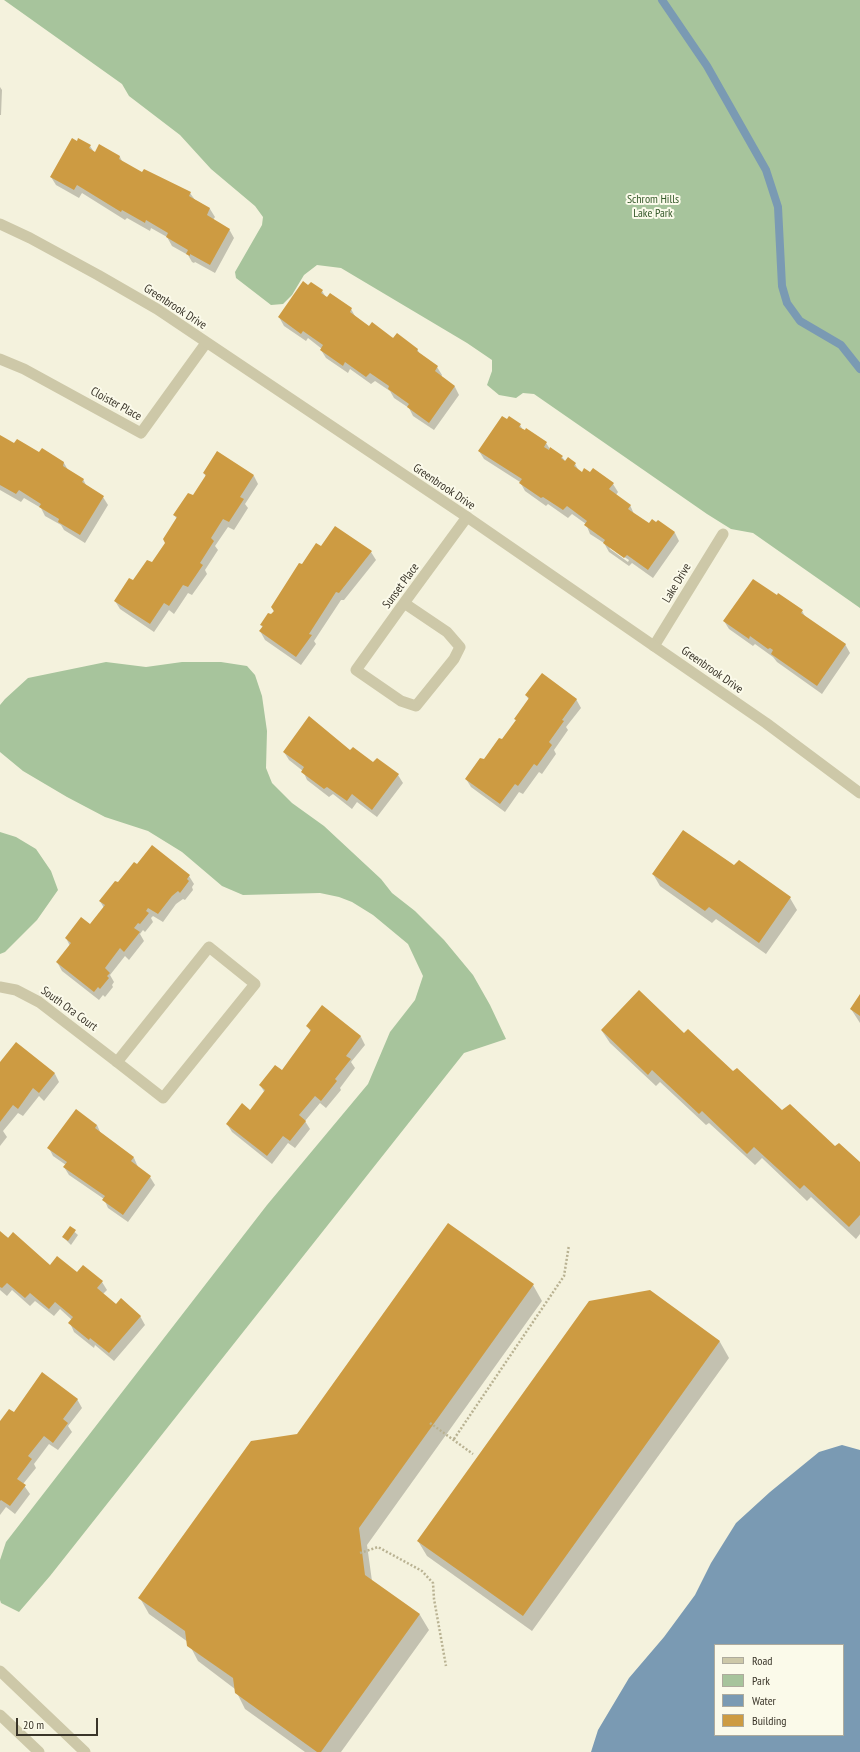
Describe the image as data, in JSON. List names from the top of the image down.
{
  "streets": {
    "street": [
      "Greenbrook Drive",
      "Cloister Place",
      "Lake Drive",
      "Sunset Place",
      "South Ora Court"
    ]
  },
  "crossings": [
    ["Greenbrook Drive", "Cloister Place"],
    ["Greenbrook Drive", "Lake Drive"],
    ["Greenbrook Drive", "Sunset Place"]
  ],
  "parks": ["Schrom Hills Lake Park"],
  "legend": [
    "Road",
    "Park",
    "Water",
    "Building"
  ],
  "scale_bar": "20 m"
}
